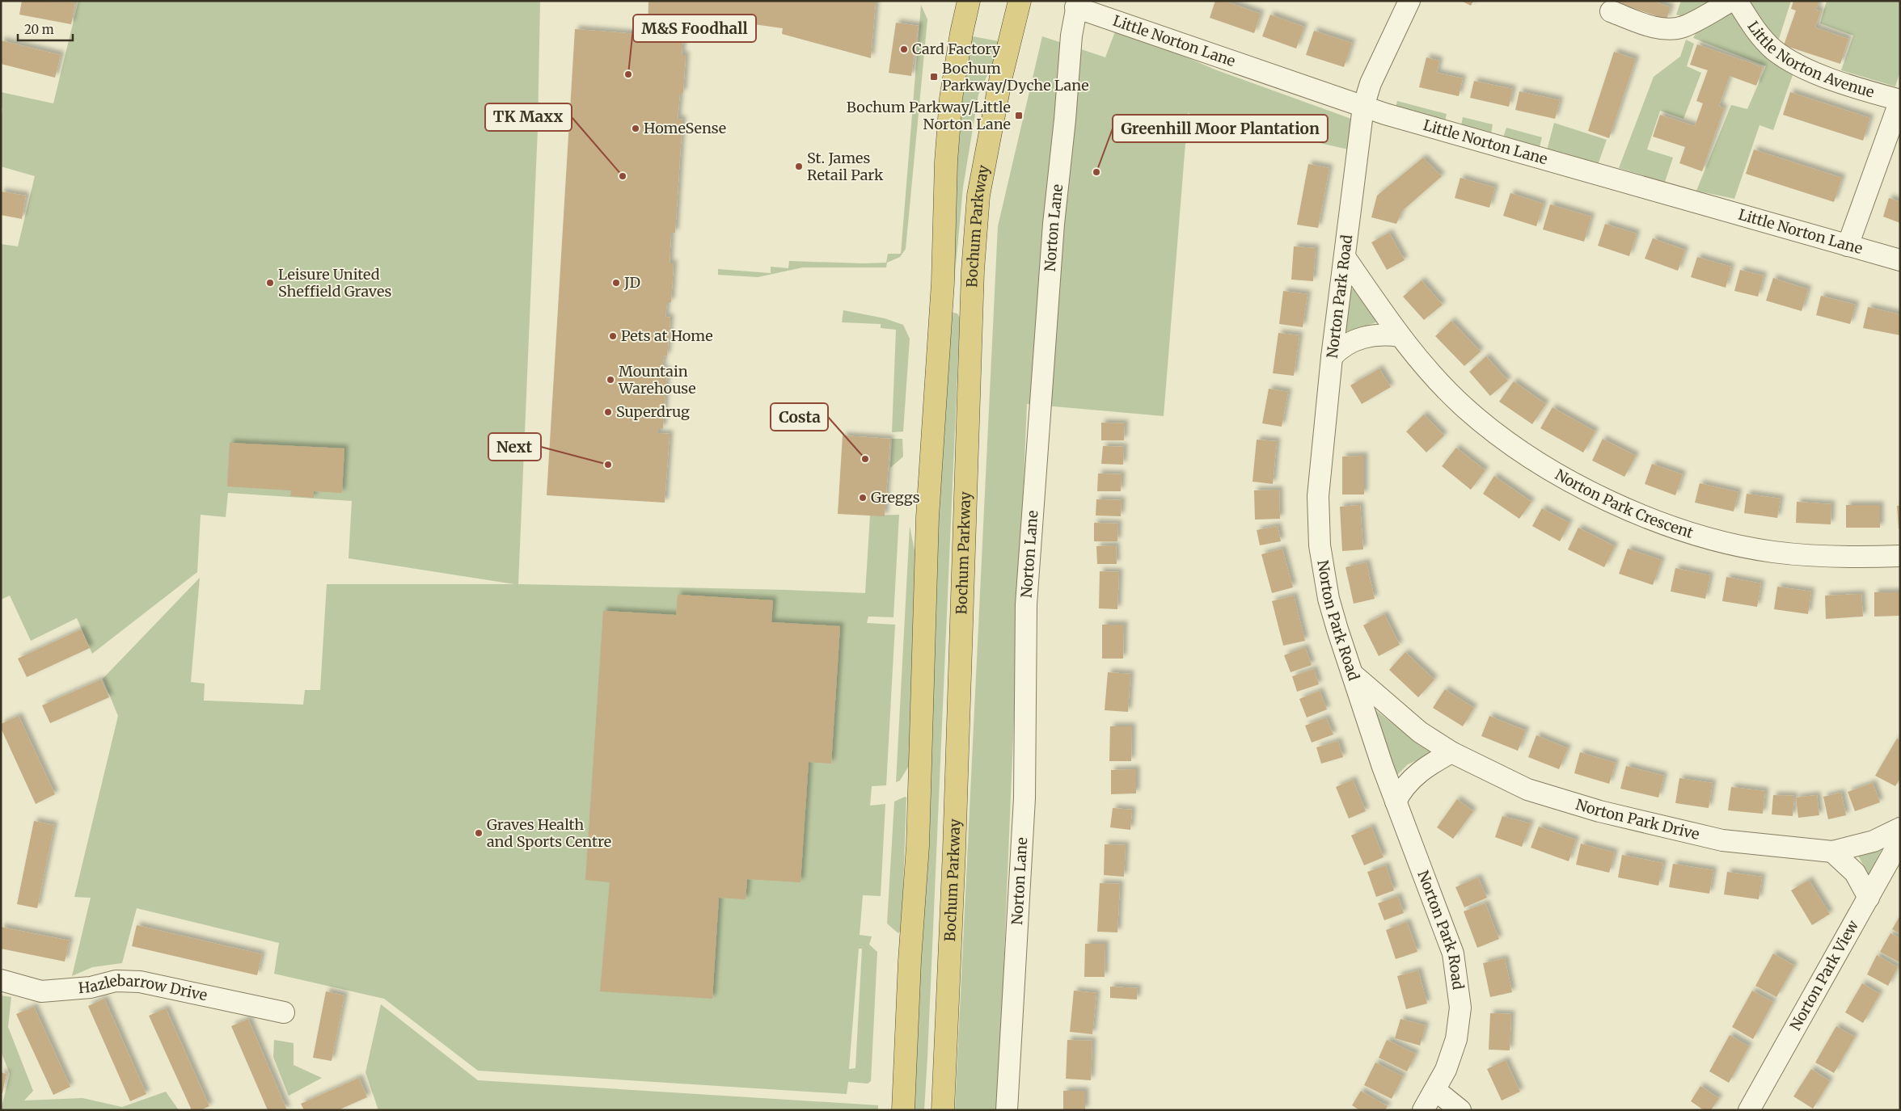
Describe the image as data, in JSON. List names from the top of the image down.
{
  "streets": {
    "highway": ["Bochum Parkway"],
    "street": [
      "Little Norton Lane",
      "Little Norton Avenue",
      "Norton Lane",
      "Norton Park Road",
      "Norton Park Crescent",
      "Norton Park Drive",
      "Norton Park View",
      "Hazlebarrow Drive"
    ]
  },
  "crossings": [
    ["Little Norton Lane", "Norton Lane"],
    ["Little Norton Lane", "Norton Park Road"],
    ["Norton Park Road", "Norton Park Crescent"],
    ["Norton Park Road", "Norton Park Drive"]
  ],
  "places": {
    "other": [
      "Card Factory",
      "M&S Foodhall",
      "HomeSense",
      "St. James Retail Park",
      "Greenhill Moor Plantation",
      "TK Maxx",
      "Leisure United Sheffield Graves",
      "JD",
      "Pets at Home",
      "Mountain Warehouse",
      "Superdrug",
      "Costa",
      "Next",
      "Greggs",
      "Graves Health and Sports Centre"
    ],
    "transit": ["Bochum Parkway/Dyche Lane", "Bochum Parkway/Little Norton Lane"]
  },
  "scale_bar": "20 m"
}
